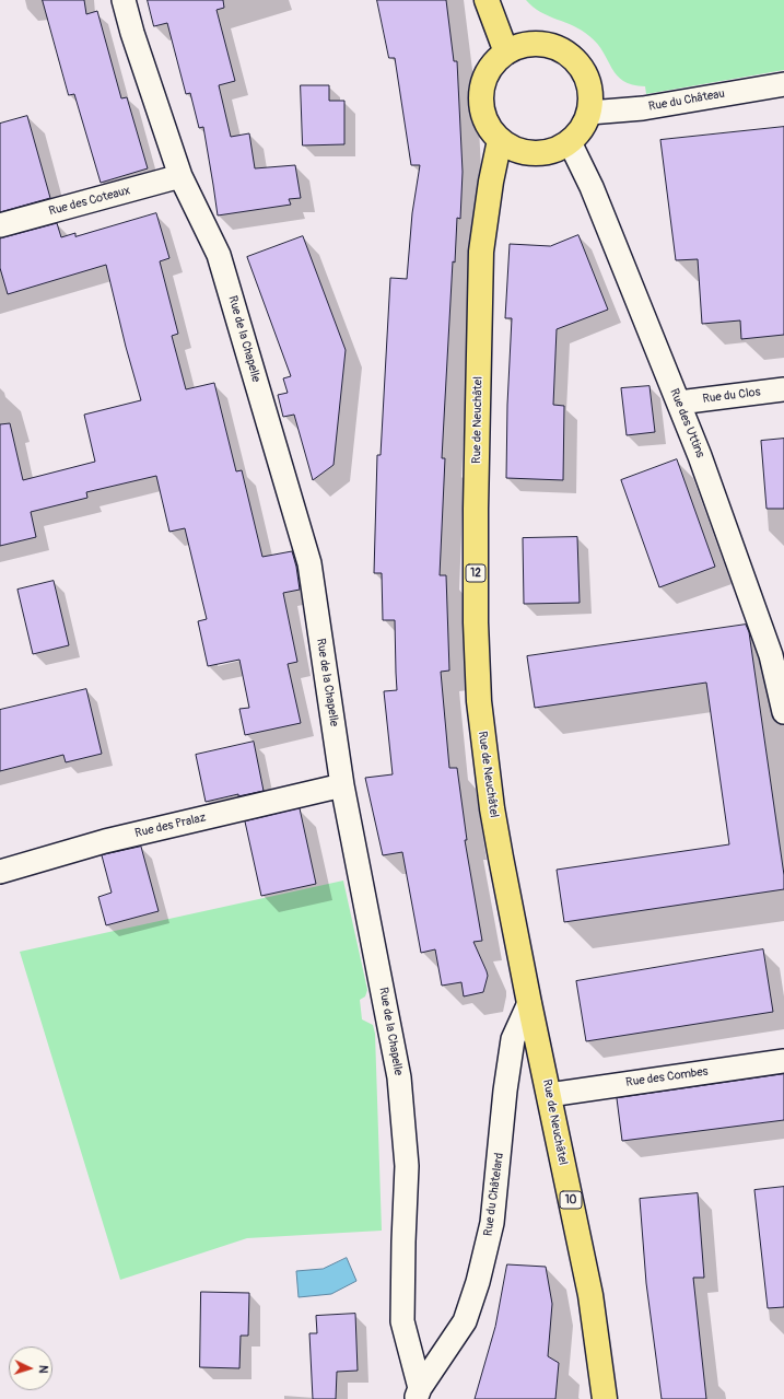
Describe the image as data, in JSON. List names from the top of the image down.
{
  "streets": {
    "main road": ["Rue de Neuchâtel", "12", "10"],
    "street": [
      "Rue du Château",
      "Rue des Coteaux",
      "Rue de la Chapelle",
      "Rue du Clos",
      "Rue des Uttins",
      "Rue des Pralaz",
      "Rue des Combes",
      "Rue du Châtelard"
    ]
  },
  "crossings": [
    ["Rue du Château", "Rue de Neuchâtel"],
    ["Rue du Château", "Rue des Uttins"],
    ["Rue des Coteaux", "Rue de la Chapelle"],
    ["Rue de la Chapelle", "Rue des Pralaz"],
    ["Rue de la Chapelle", "Rue du Châtelard"],
    ["Rue du Clos", "Rue des Uttins"],
    ["Rue de Neuchâtel", "Rue des Uttins"],
    ["Rue de Neuchâtel", "Rue des Combes"],
    ["Rue de Neuchâtel", "Rue du Châtelard"]
  ],
  "north": "right"
}
